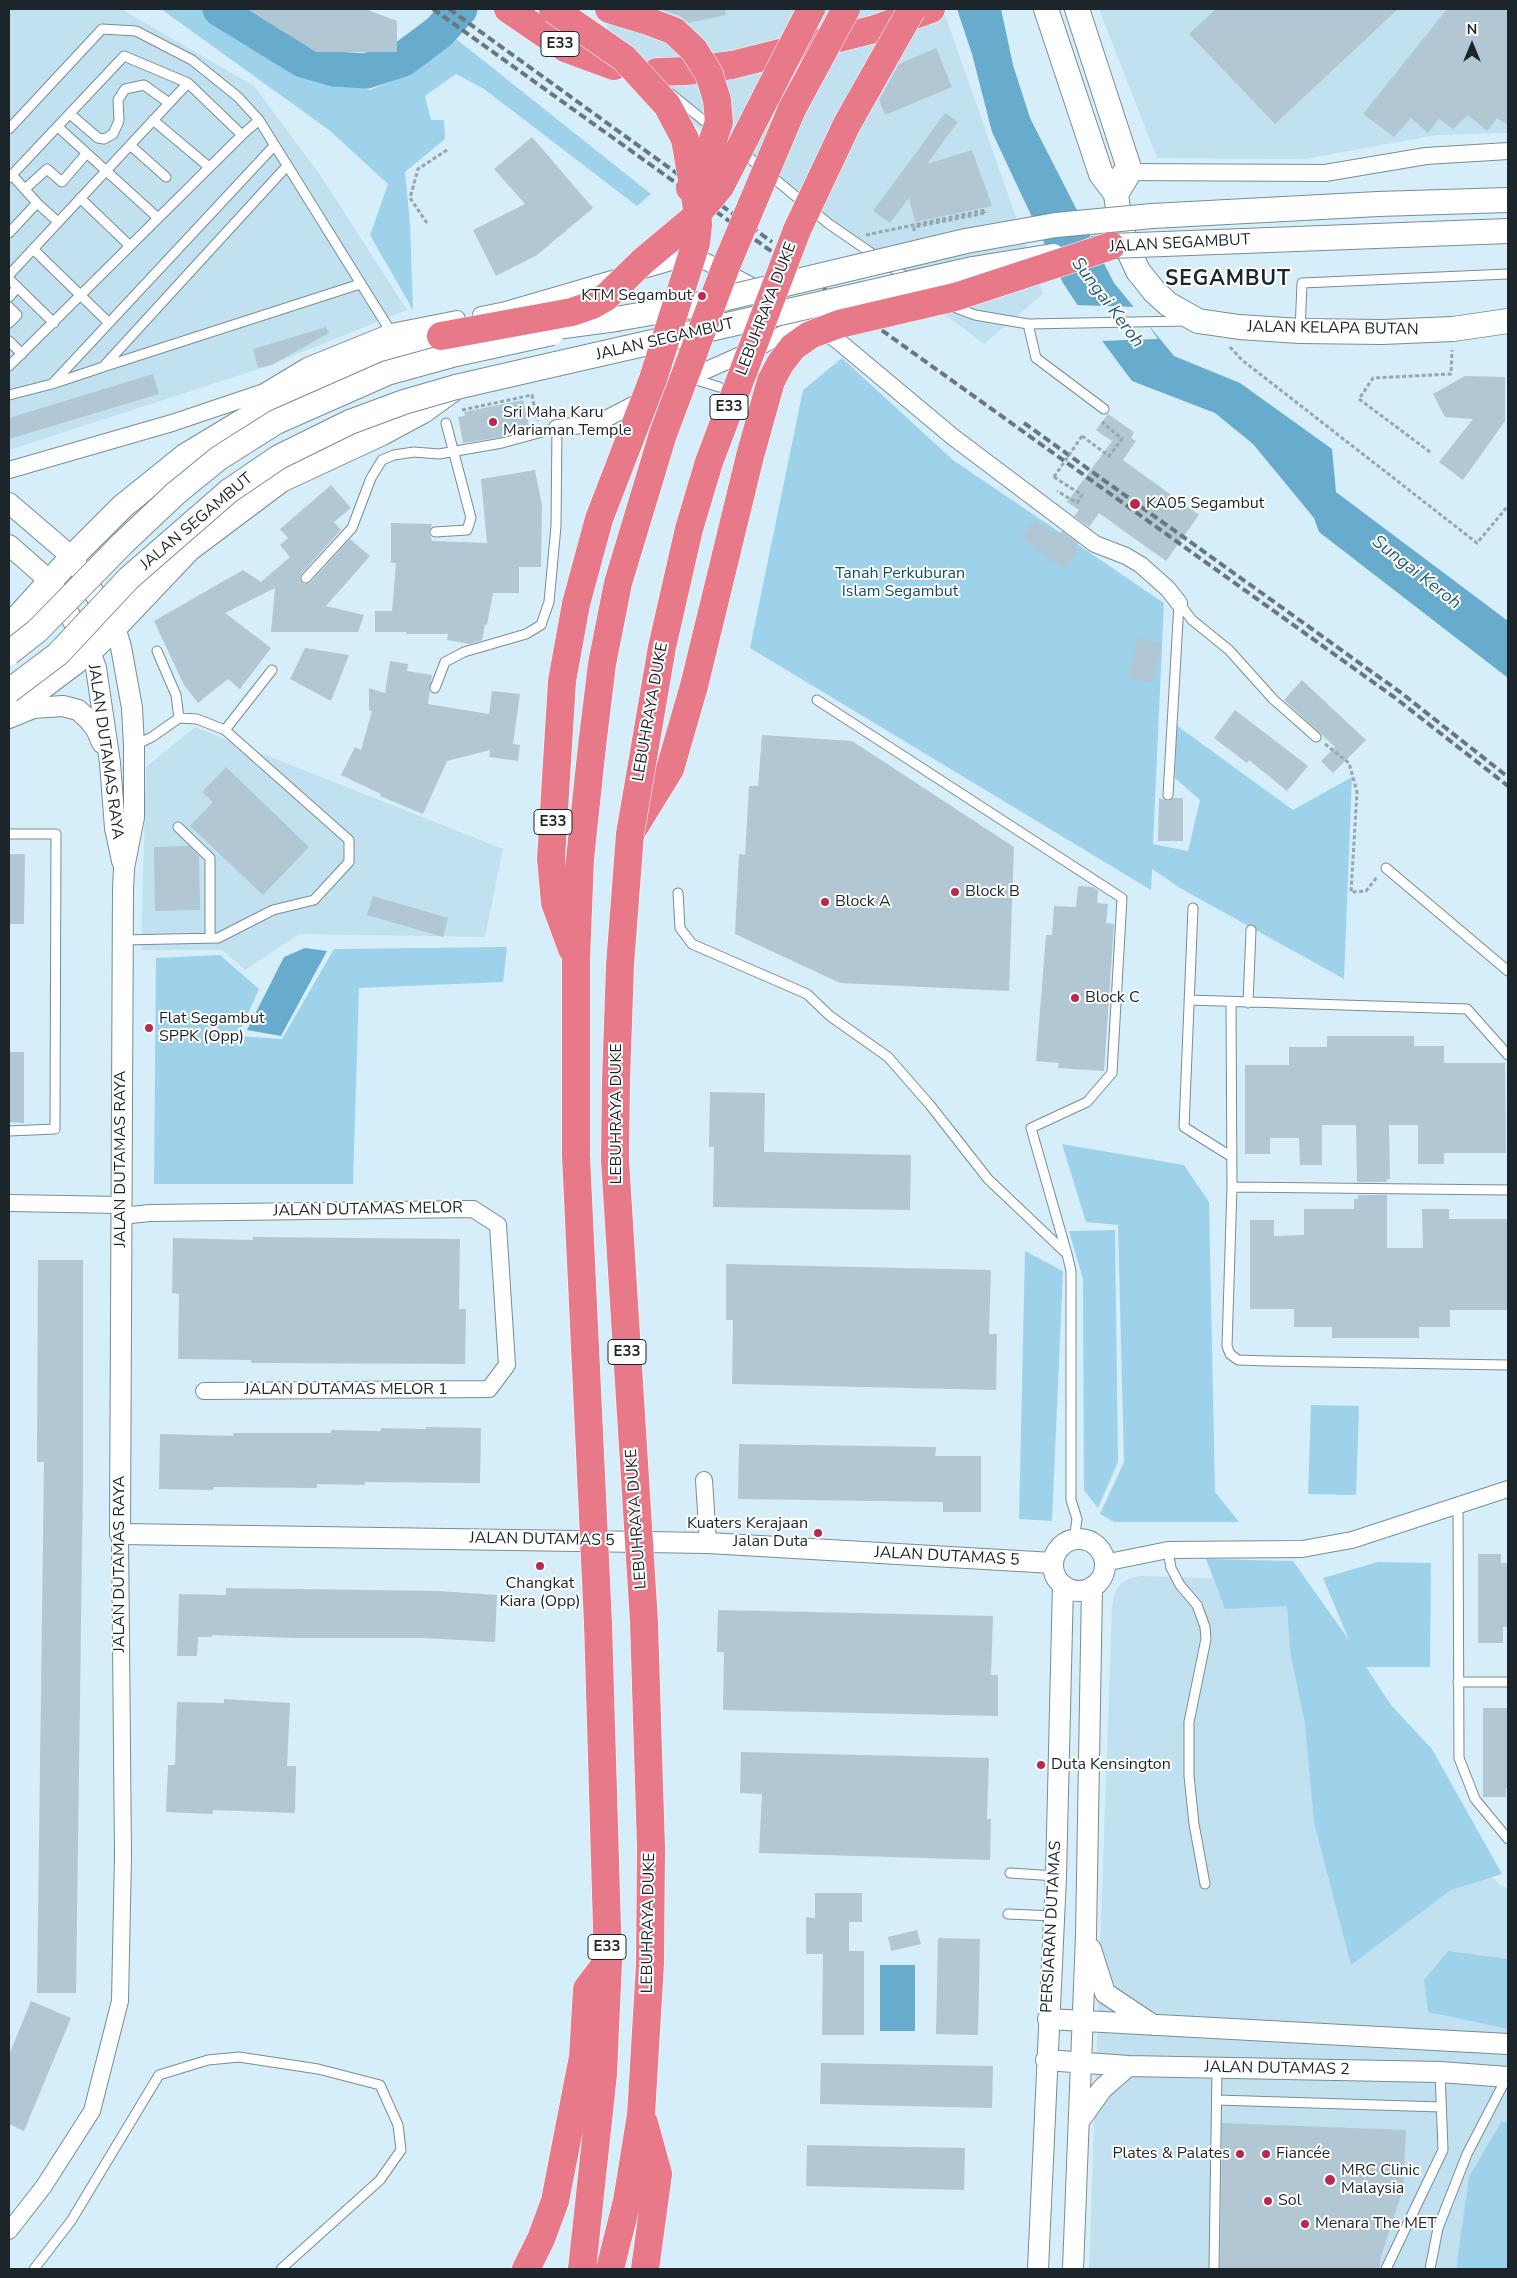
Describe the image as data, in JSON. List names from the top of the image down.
{
  "streets": {
    "highway": ["E33", "LEBUHRAYA DUKE"],
    "main road": ["JALAN SEGAMBUT", "JALAN KELAPA BUTAN"],
    "street": [
      "JALAN DUTAMAS RAYA",
      "JALAN DUTAMAS MELOR",
      "JALAN DUTAMAS MELOR 1",
      "JALAN DUTAMAS 5",
      "PERSIARAN DUTAMAS",
      "JALAN DUTAMAS 2"
    ]
  },
  "crossings": [
    ["JALAN DUTAMAS RAYA", "JALAN DUTAMAS MELOR"],
    ["JALAN DUTAMAS RAYA", "JALAN DUTAMAS 5"],
    ["JALAN DUTAMAS MELOR", "JALAN DUTAMAS MELOR 1"],
    ["JALAN DUTAMAS 5", "PERSIARAN DUTAMAS"],
    ["PERSIARAN DUTAMAS", "JALAN DUTAMAS 2"]
  ],
  "districts": ["SEGAMBUT"],
  "water": ["Sungai Keroh"],
  "parks": ["Tanah Perkuburan Islam Segambut"],
  "places": [
    "KTM Segambut",
    "Sri Maha Karu Mariaman Temple",
    "KA05 Segambut",
    "Block B",
    "Block A",
    "Block C",
    "Flat Segambut SPPK (Opp)",
    "Kuaters Kerajaan Jalan Duta",
    "Changkat Kiara (Opp)",
    "Duta Kensington",
    "Plates & Palates",
    "Fiancée",
    "MRC Clinic Malaysia",
    "Sol",
    "Menara The MET"
  ],
  "north": "top"
}
